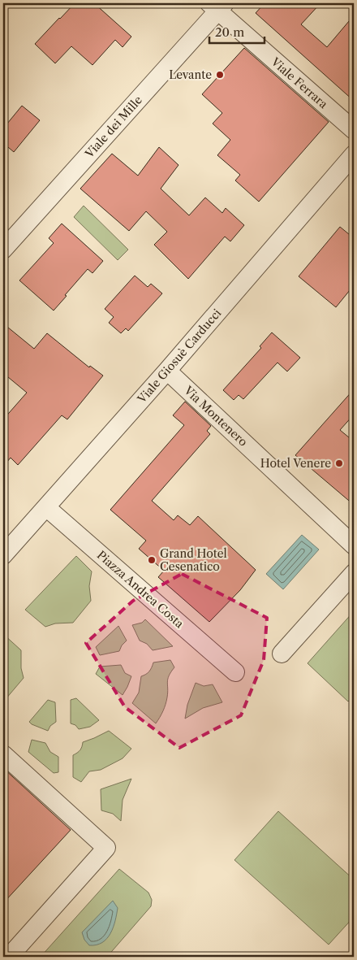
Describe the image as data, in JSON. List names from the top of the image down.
{
  "streets": {
    "street": [
      "Viale Ferrara",
      "Viale dei Mille",
      "Viale Giosuè Carducci",
      "Via Montenero",
      "Piazza Andrea Costa"
    ]
  },
  "crossings": [
    ["Viale Ferrara", "Viale dei Mille"],
    ["Viale Giosuè Carducci", "Via Montenero"],
    ["Viale Giosuè Carducci", "Piazza Andrea Costa"]
  ],
  "places": ["Levante", "Hotel Venere", "Grand Hotel Cesenatico"],
  "scale_bar": "20 m"
}
